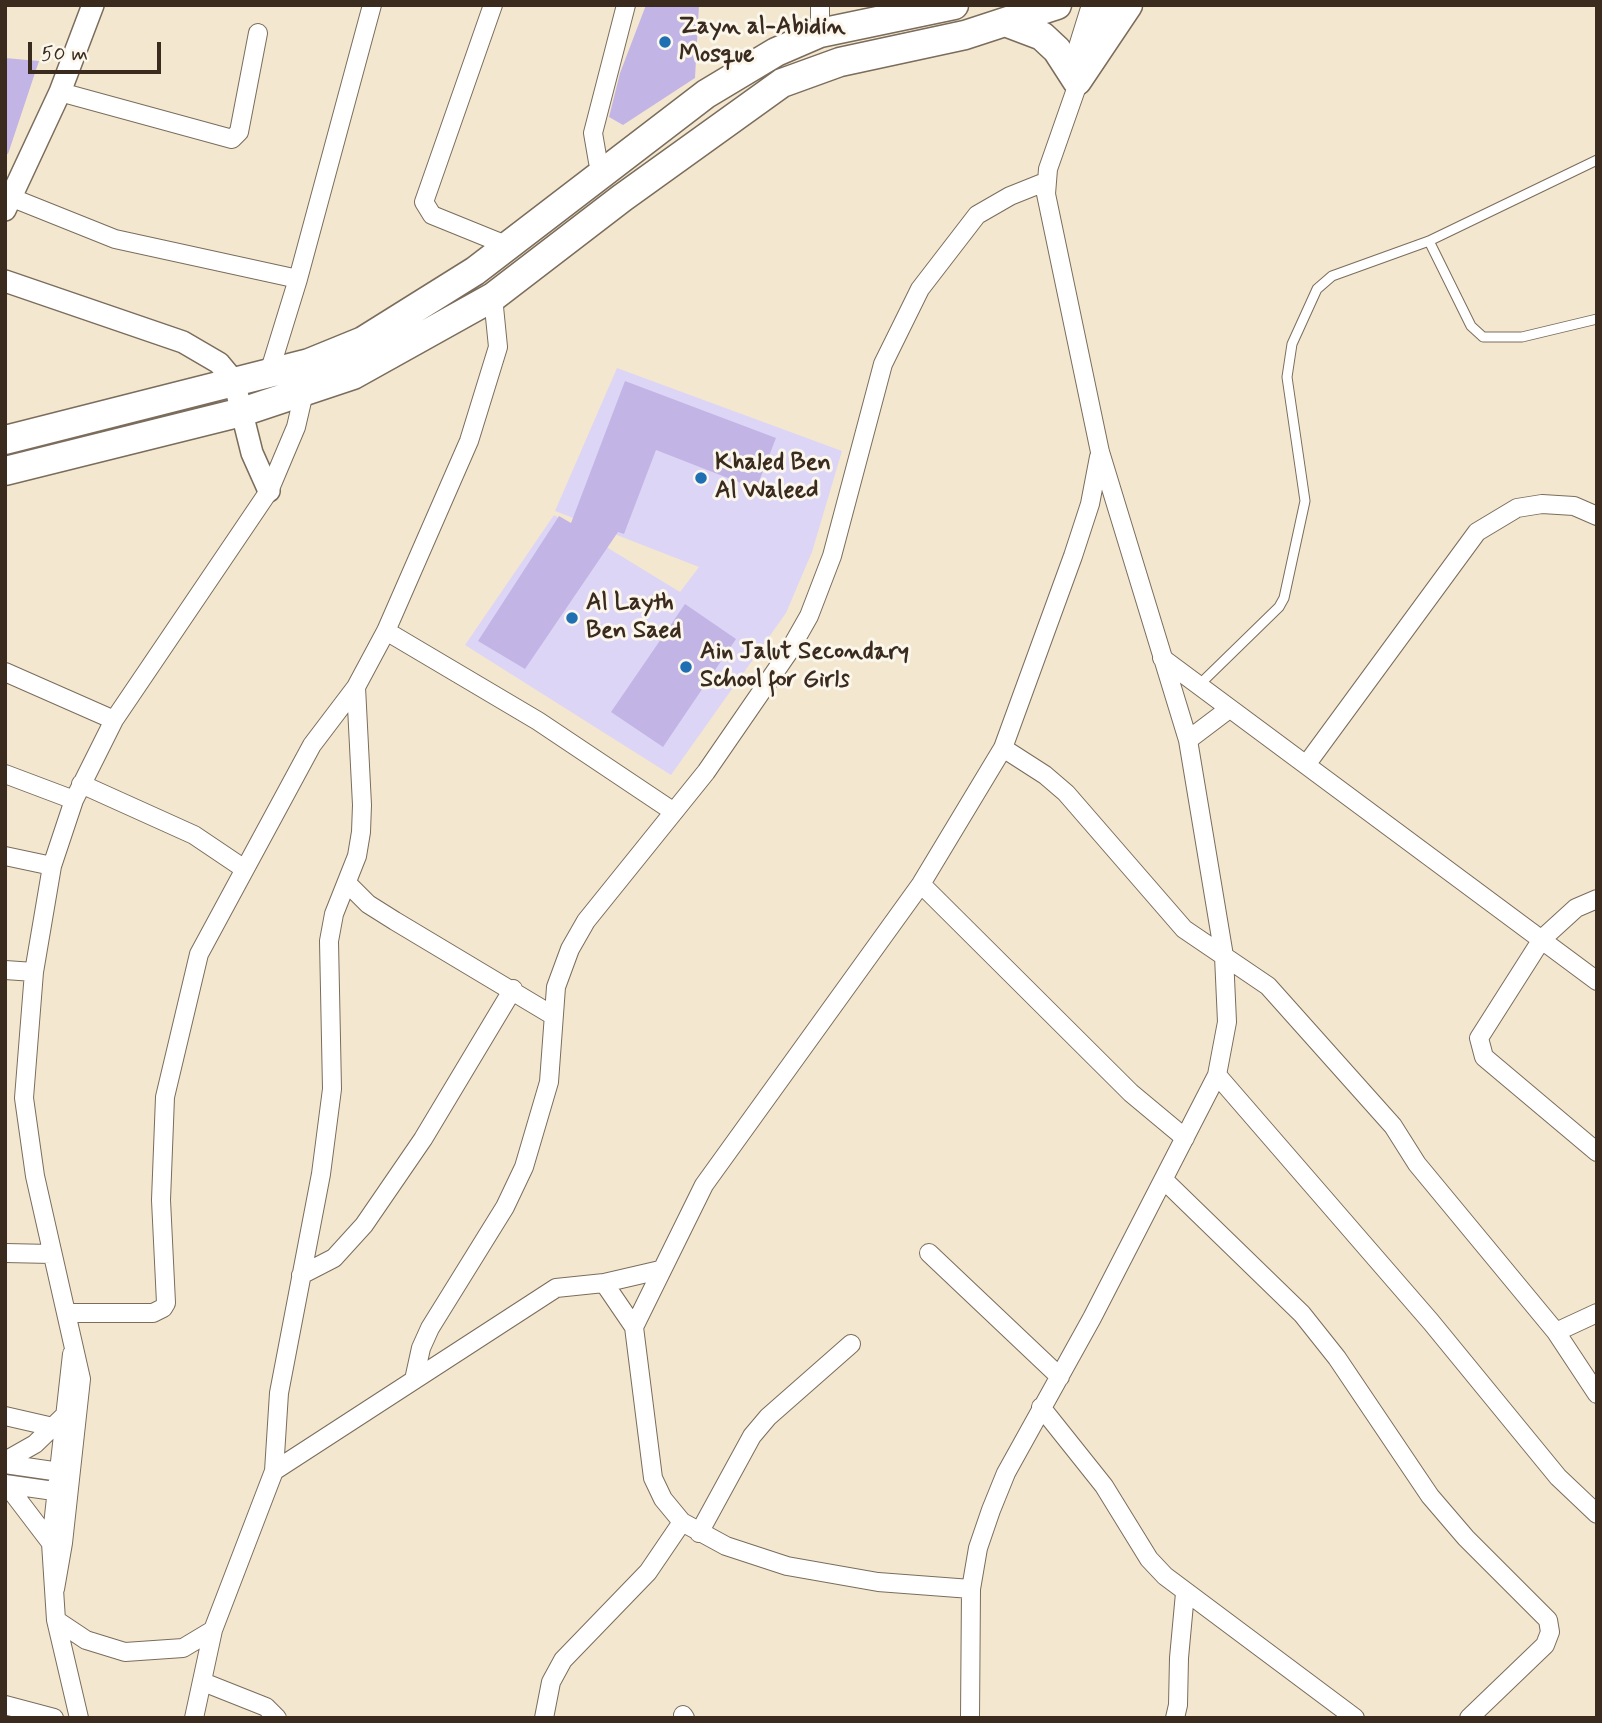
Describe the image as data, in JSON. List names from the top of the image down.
{
  "places": [
    "Zayn al-Abidin Mosque",
    "Khaled Ben Al Waleed",
    "Al Layth Ben Saed",
    "Ain Jalut Secondary School for Girls"
  ],
  "scale_bar": "50 m"
}
